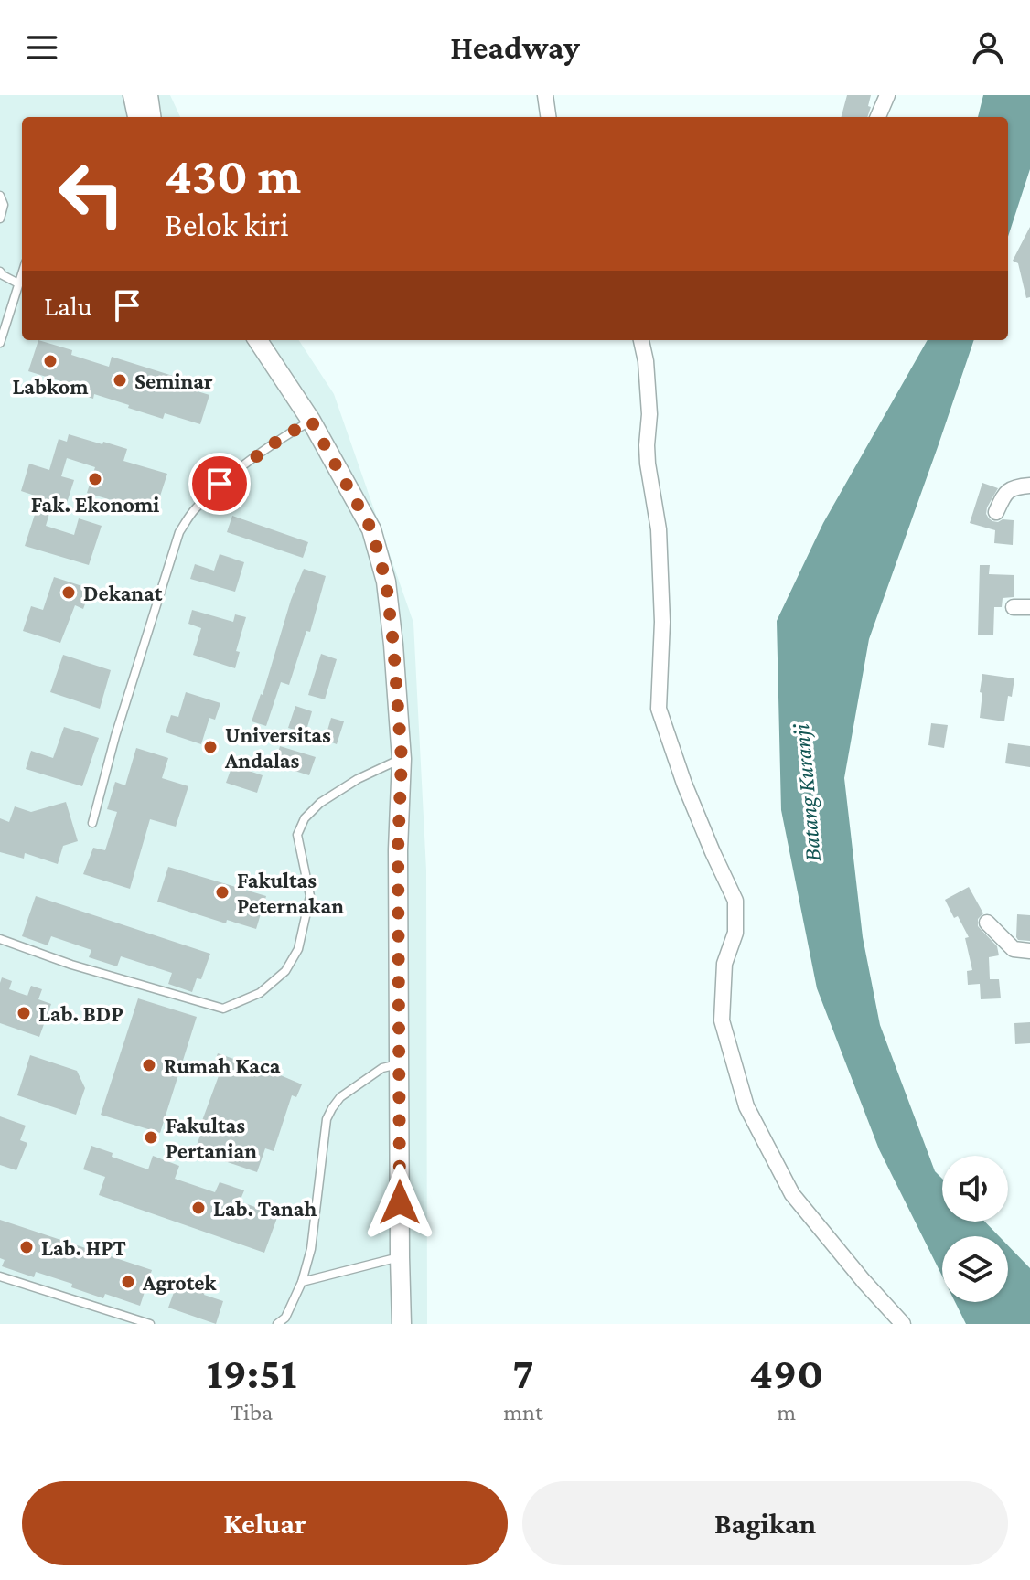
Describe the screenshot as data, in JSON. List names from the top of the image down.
{
  "water": ["Batang Kuranji"],
  "places": [
    "Labkom",
    "Seminar",
    "Fak. Ekonomi",
    "Dekanat",
    "Universitas Andalas",
    "Fakultas Peternakan",
    "Lab. BDP",
    "Rumah Kaca",
    "Fakultas Pertanian",
    "Lab. Tanah",
    "Lab. HPT",
    "Agrotek"
  ],
  "page": {
    "header": "Headway",
    "turn": ["430 m", "Belok kiri"],
    "then": "Lalu",
    "eta": [
      "19:51",
      "Tiba",
      "7",
      "mnt",
      "490",
      "m"
    ],
    "buttons": ["Keluar", "Bagikan"]
  }
}
